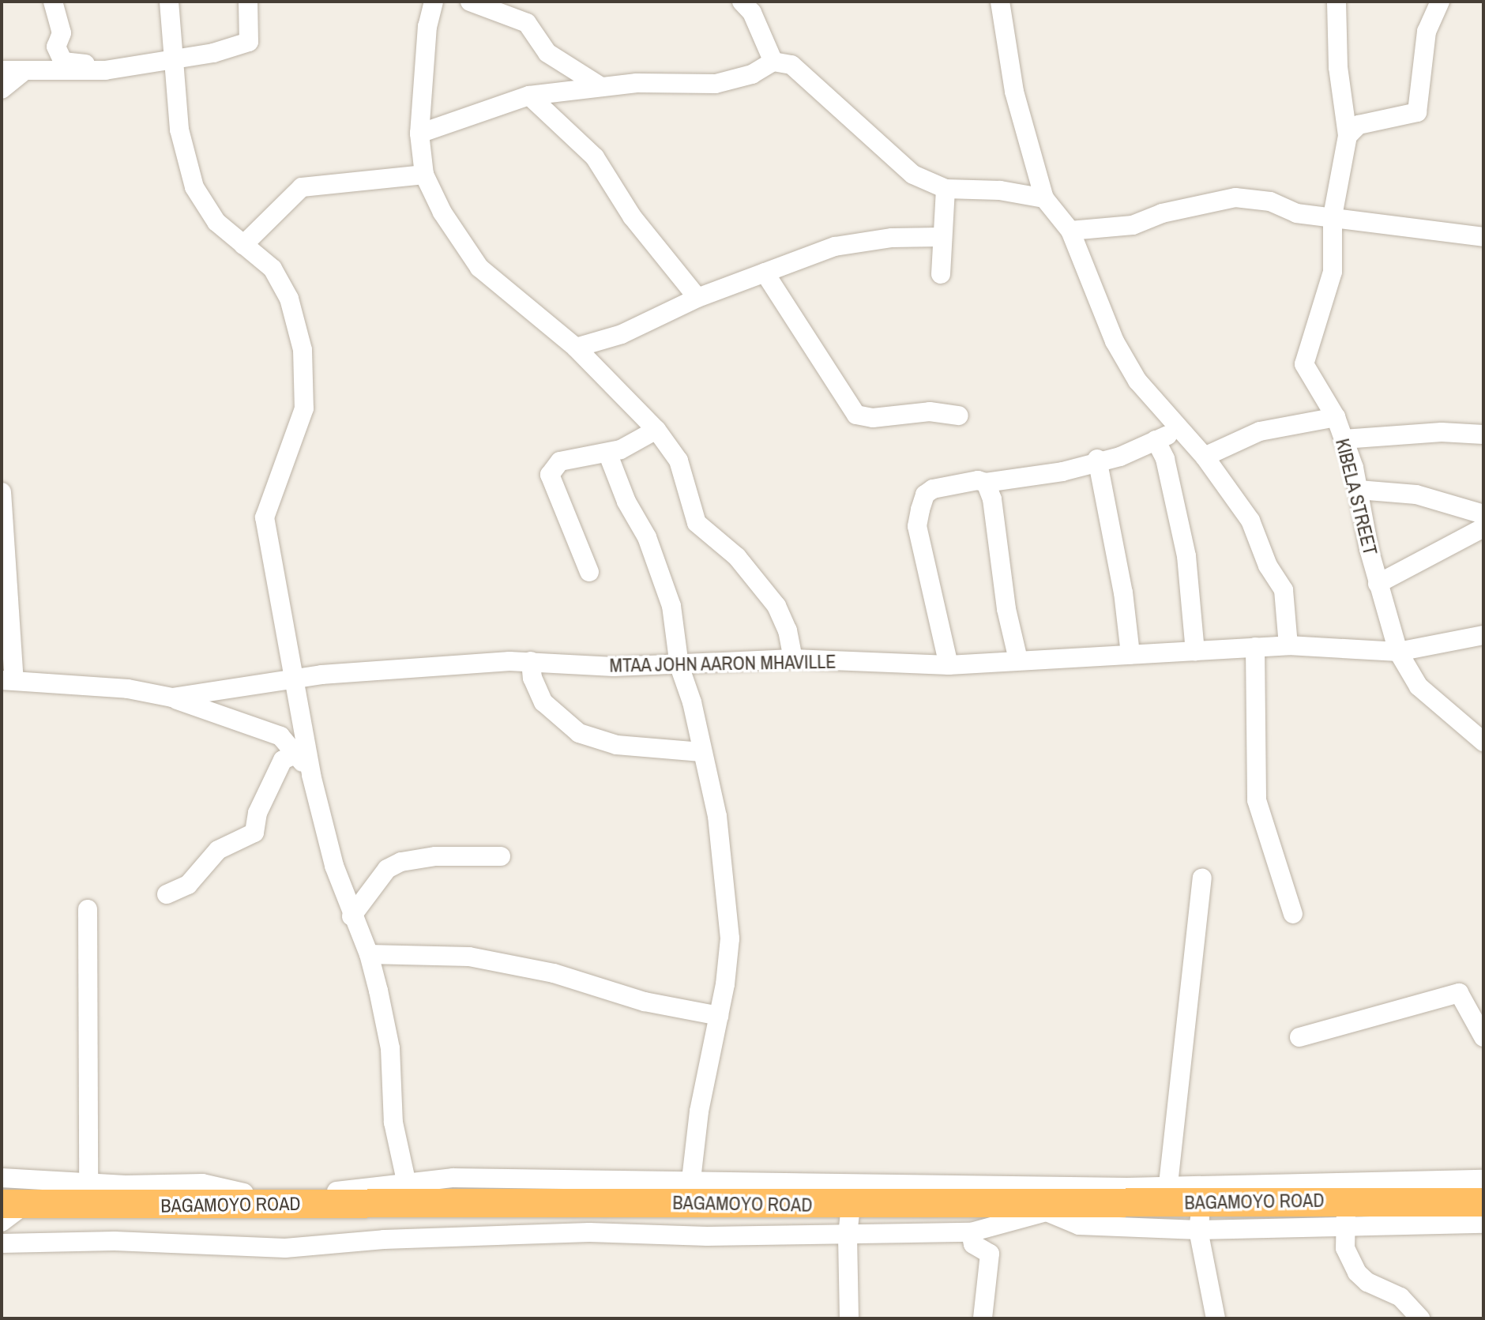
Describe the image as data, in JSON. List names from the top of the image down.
{
  "streets": {
    "highway": ["BAGAMOYO ROAD"],
    "street": ["KIBELA STREET", "MTAA JOHN AARON MHAVILLE"]
  },
  "crossings": [
    ["KIBELA STREET", "MTAA JOHN AARON MHAVILLE"]
  ]
}
